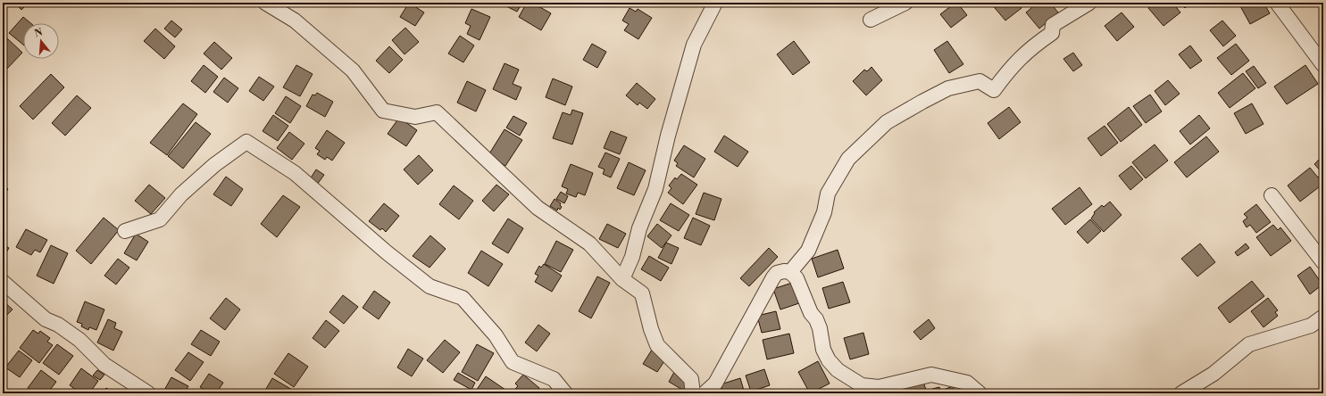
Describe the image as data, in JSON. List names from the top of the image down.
{
  "north": "top"
}
